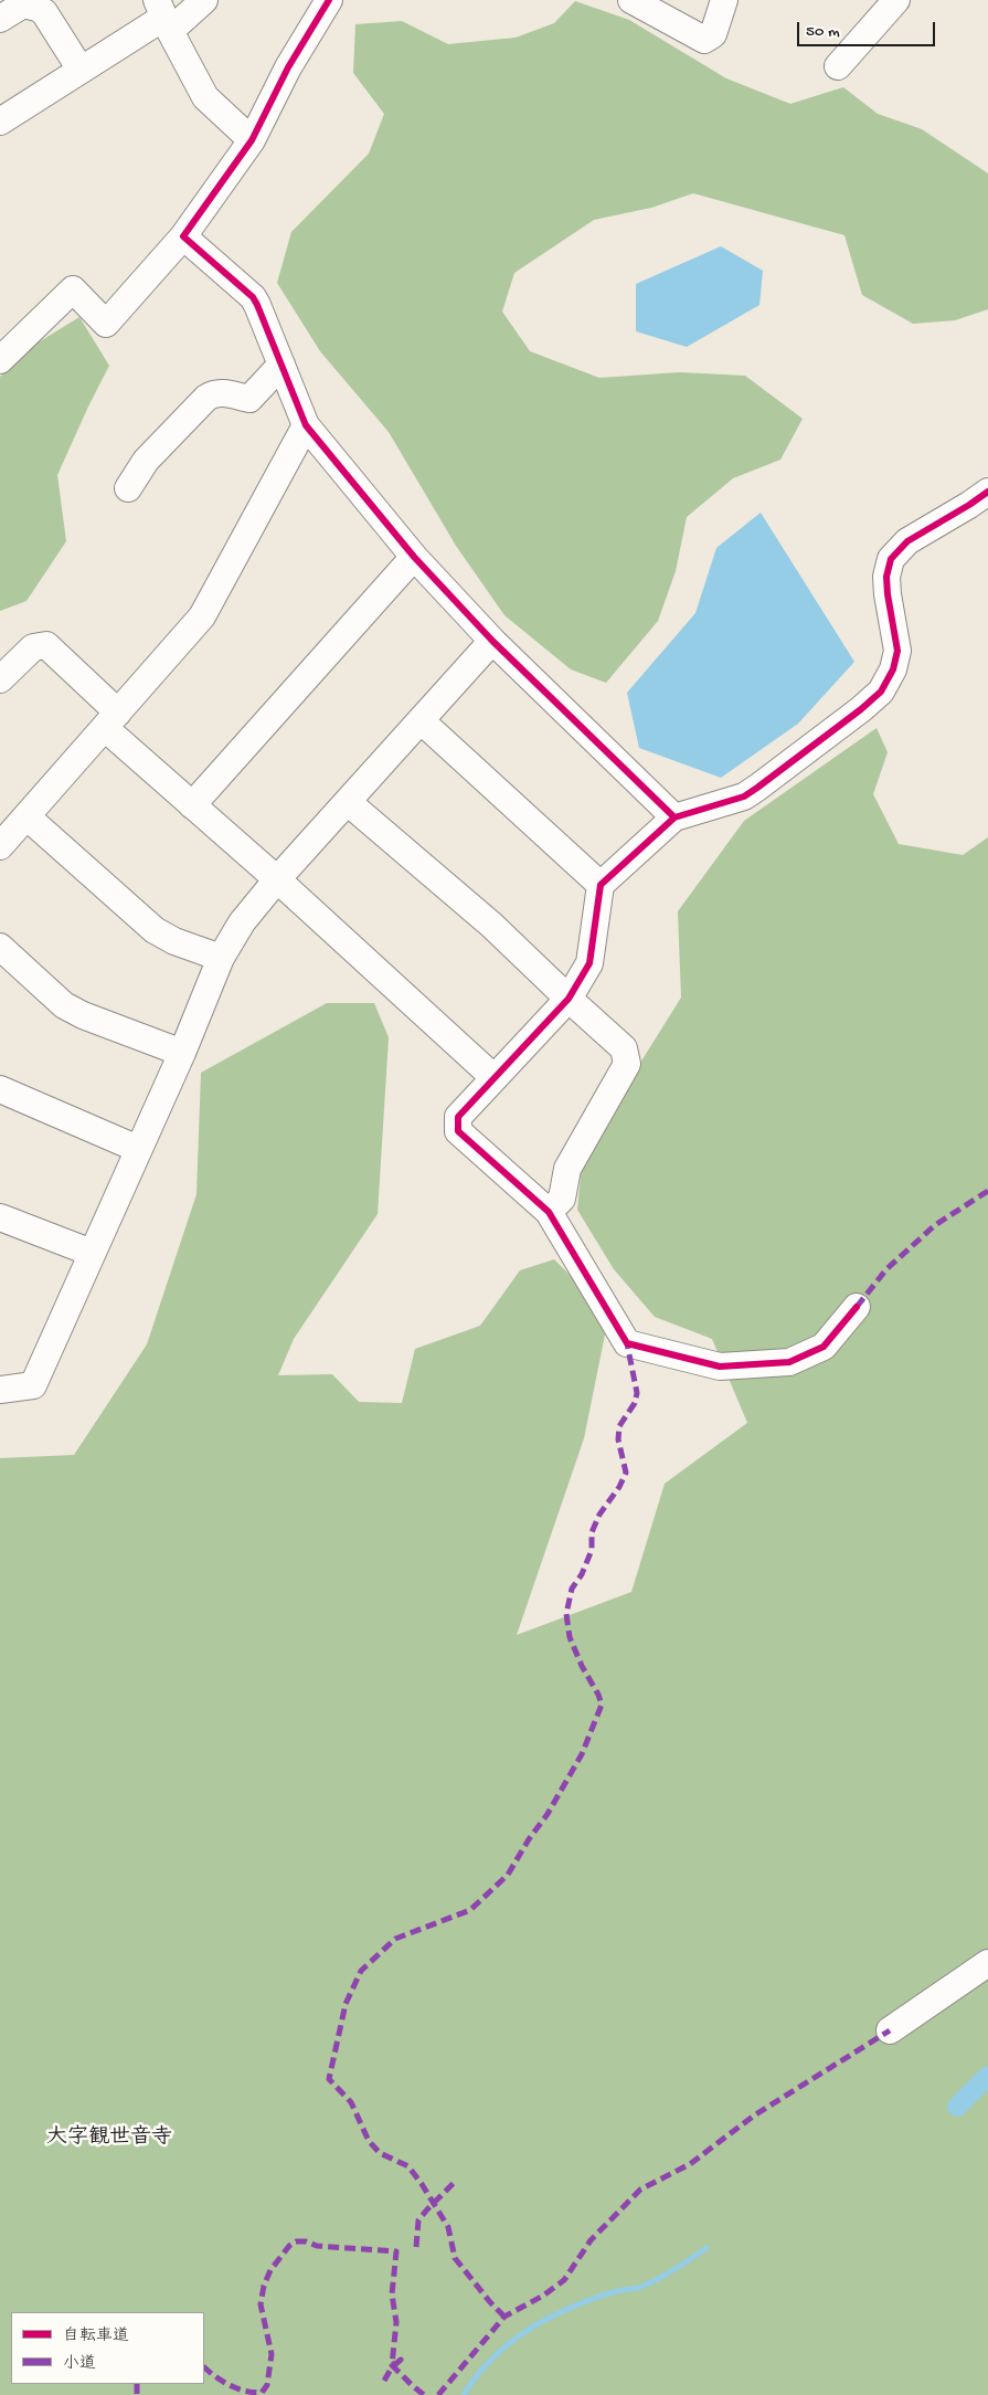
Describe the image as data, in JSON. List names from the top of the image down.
{
  "districts": ["大字観世音寺"],
  "legend": ["自転車道", "小道"],
  "scale_bar": "50 m"
}
